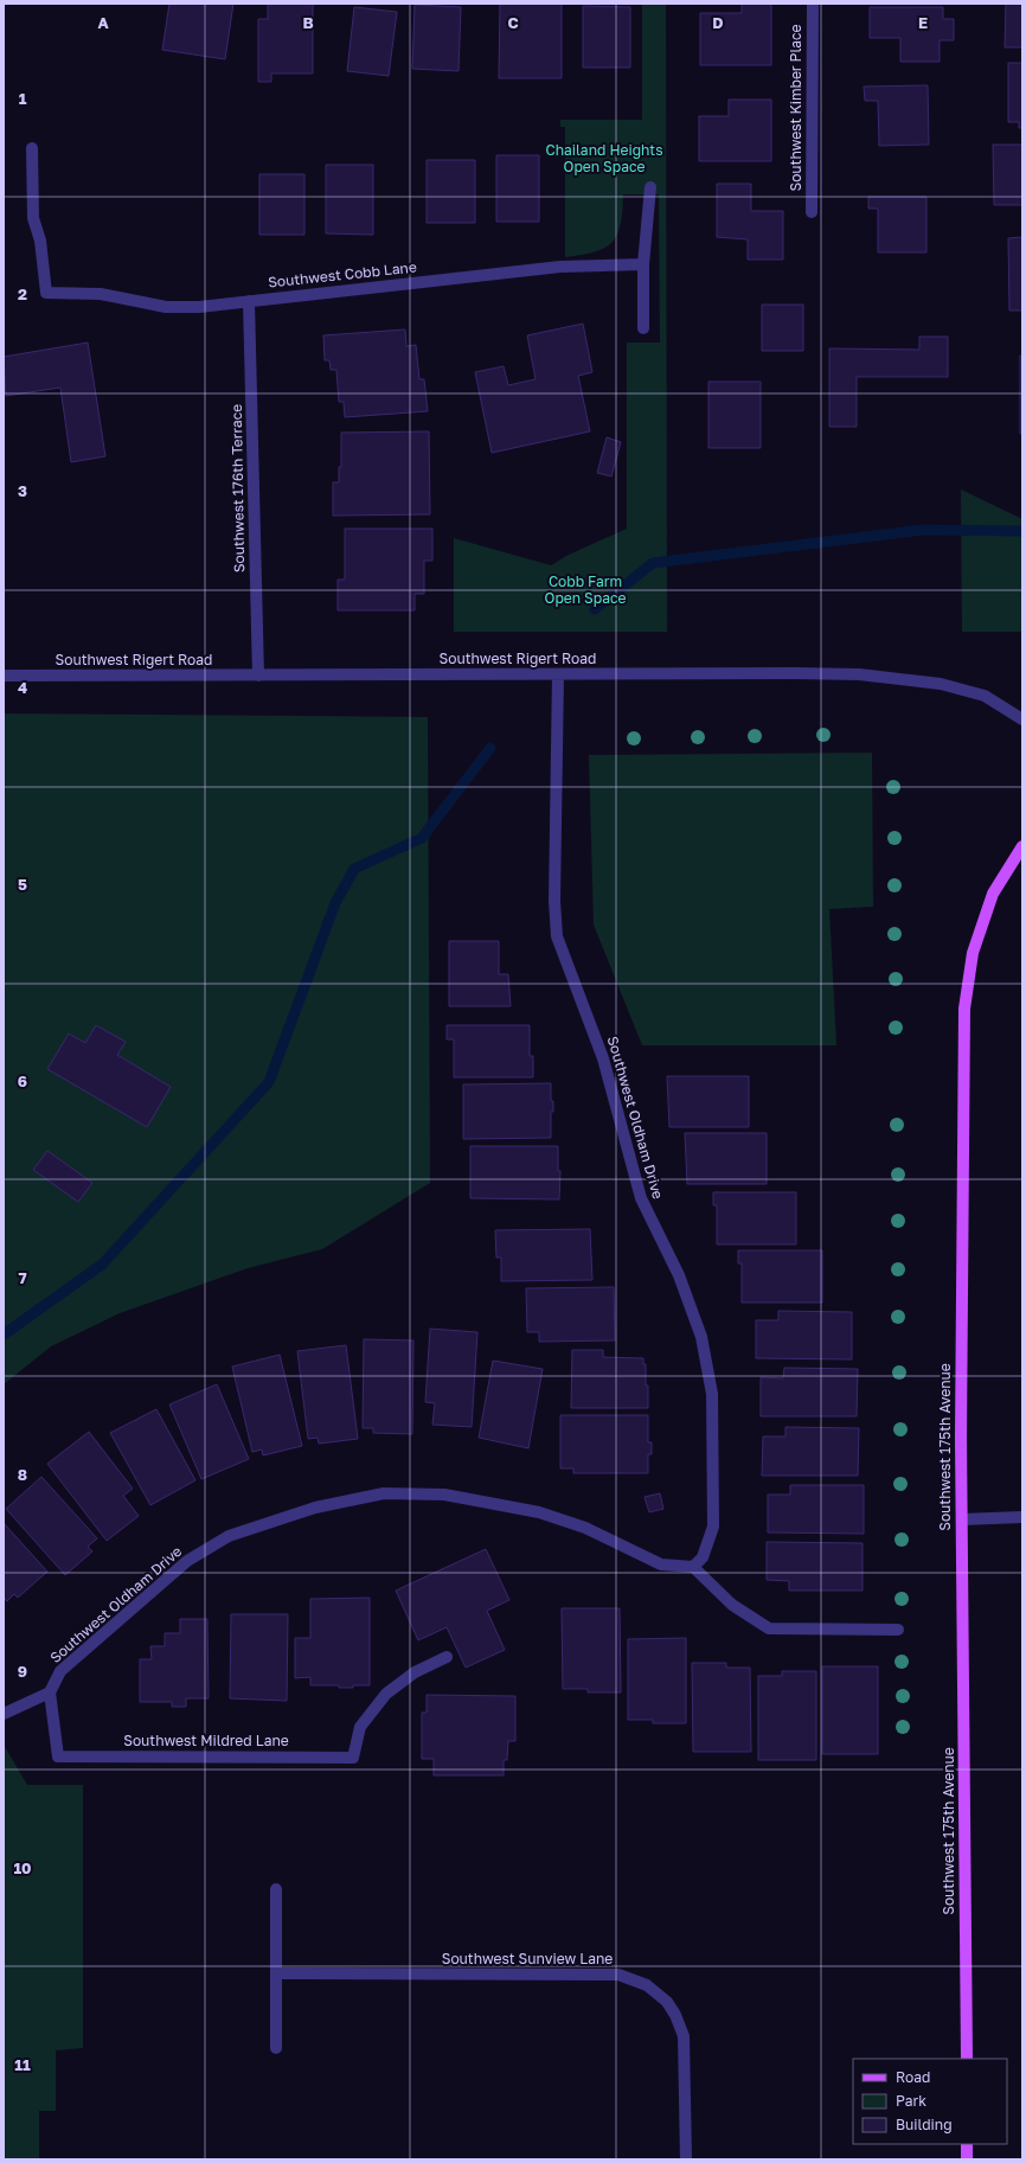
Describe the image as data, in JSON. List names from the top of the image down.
{
  "streets": {
    "main road": ["Southwest 175th Avenue"],
    "street": [
      "Southwest Kimber Place",
      "Southwest Cobb Lane",
      "Southwest 176th Terrace",
      "Southwest Rigert Road",
      "Southwest Oldham Drive",
      "Southwest Mildred Lane",
      "Southwest Sunview Lane"
    ]
  },
  "crossings": [
    ["Southwest Cobb Lane", "Southwest 176th Terrace"],
    ["Southwest 176th Terrace", "Southwest Rigert Road"],
    ["Southwest Rigert Road", "Southwest Oldham Drive"],
    ["Southwest Oldham Drive", "Southwest Mildred Lane"]
  ],
  "parks": ["Chailand Heights Open Space", "Cobb Farm Open Space"],
  "legend": ["Road", "Park", "Building"],
  "grid": {
    "columns": [
      "A",
      "B",
      "C",
      "D",
      "E"
    ],
    "rows": [
      "1",
      "2",
      "3",
      "4",
      "5",
      "6",
      "7",
      "8",
      "9",
      "10",
      "11"
    ]
  }
}
